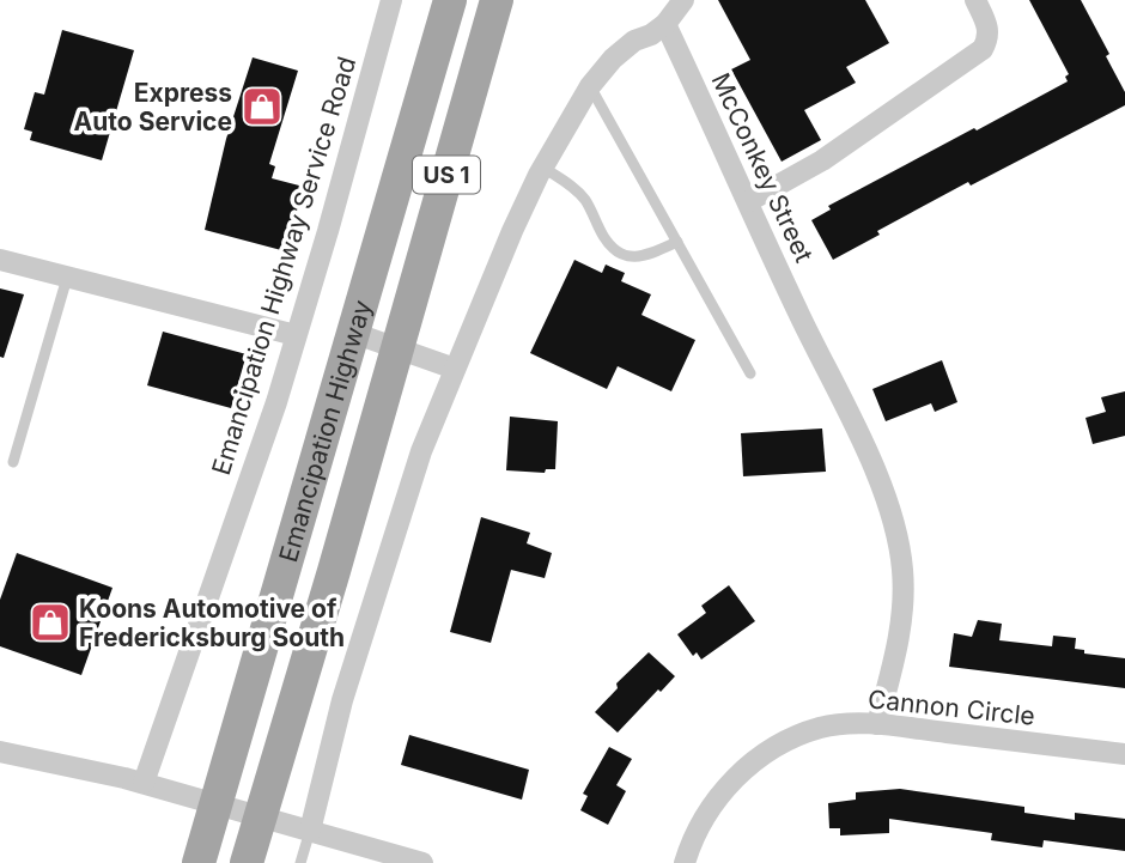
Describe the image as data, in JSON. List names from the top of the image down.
{
  "streets": {
    "main road": ["US 1", "Emancipation Highway"],
    "street": ["McConkey Street", "Emancipation Highway Service Road", "Cannon Circle"]
  },
  "crossings": [
    ["McConkey Street", "Cannon Circle"]
  ],
  "places": {
    "shop": ["Express Auto Service", "Koons Automotive of Fredericksburg South"]
  }
}
